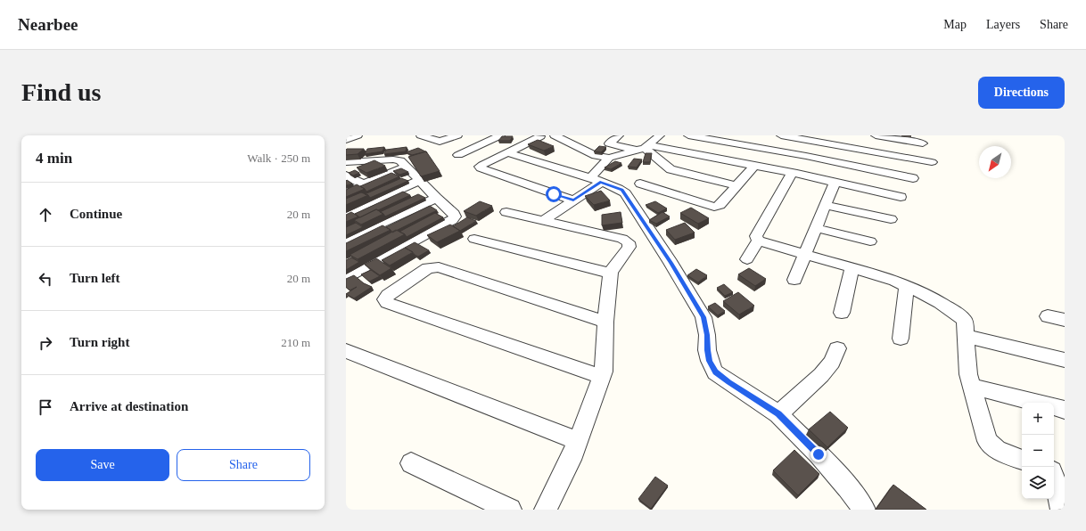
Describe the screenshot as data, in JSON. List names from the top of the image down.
{
  "north": "bottom left",
  "page": {
    "header": "Nearbee",
    "nav": ["Map", "Layers", "Share"],
    "buttons": [
      "Directions",
      ["Save", "Share"]
    ],
    "title": "Find us",
    "heading": ["4 min", "Walk · 250 m"],
    "list": [
      ["Continue", "20 m"],
      ["Turn left", "20 m"],
      ["Turn right", "210 m"],
      "Arrive at destination"
    ],
    "map_buttons": ["+", "−"]
  }
}
